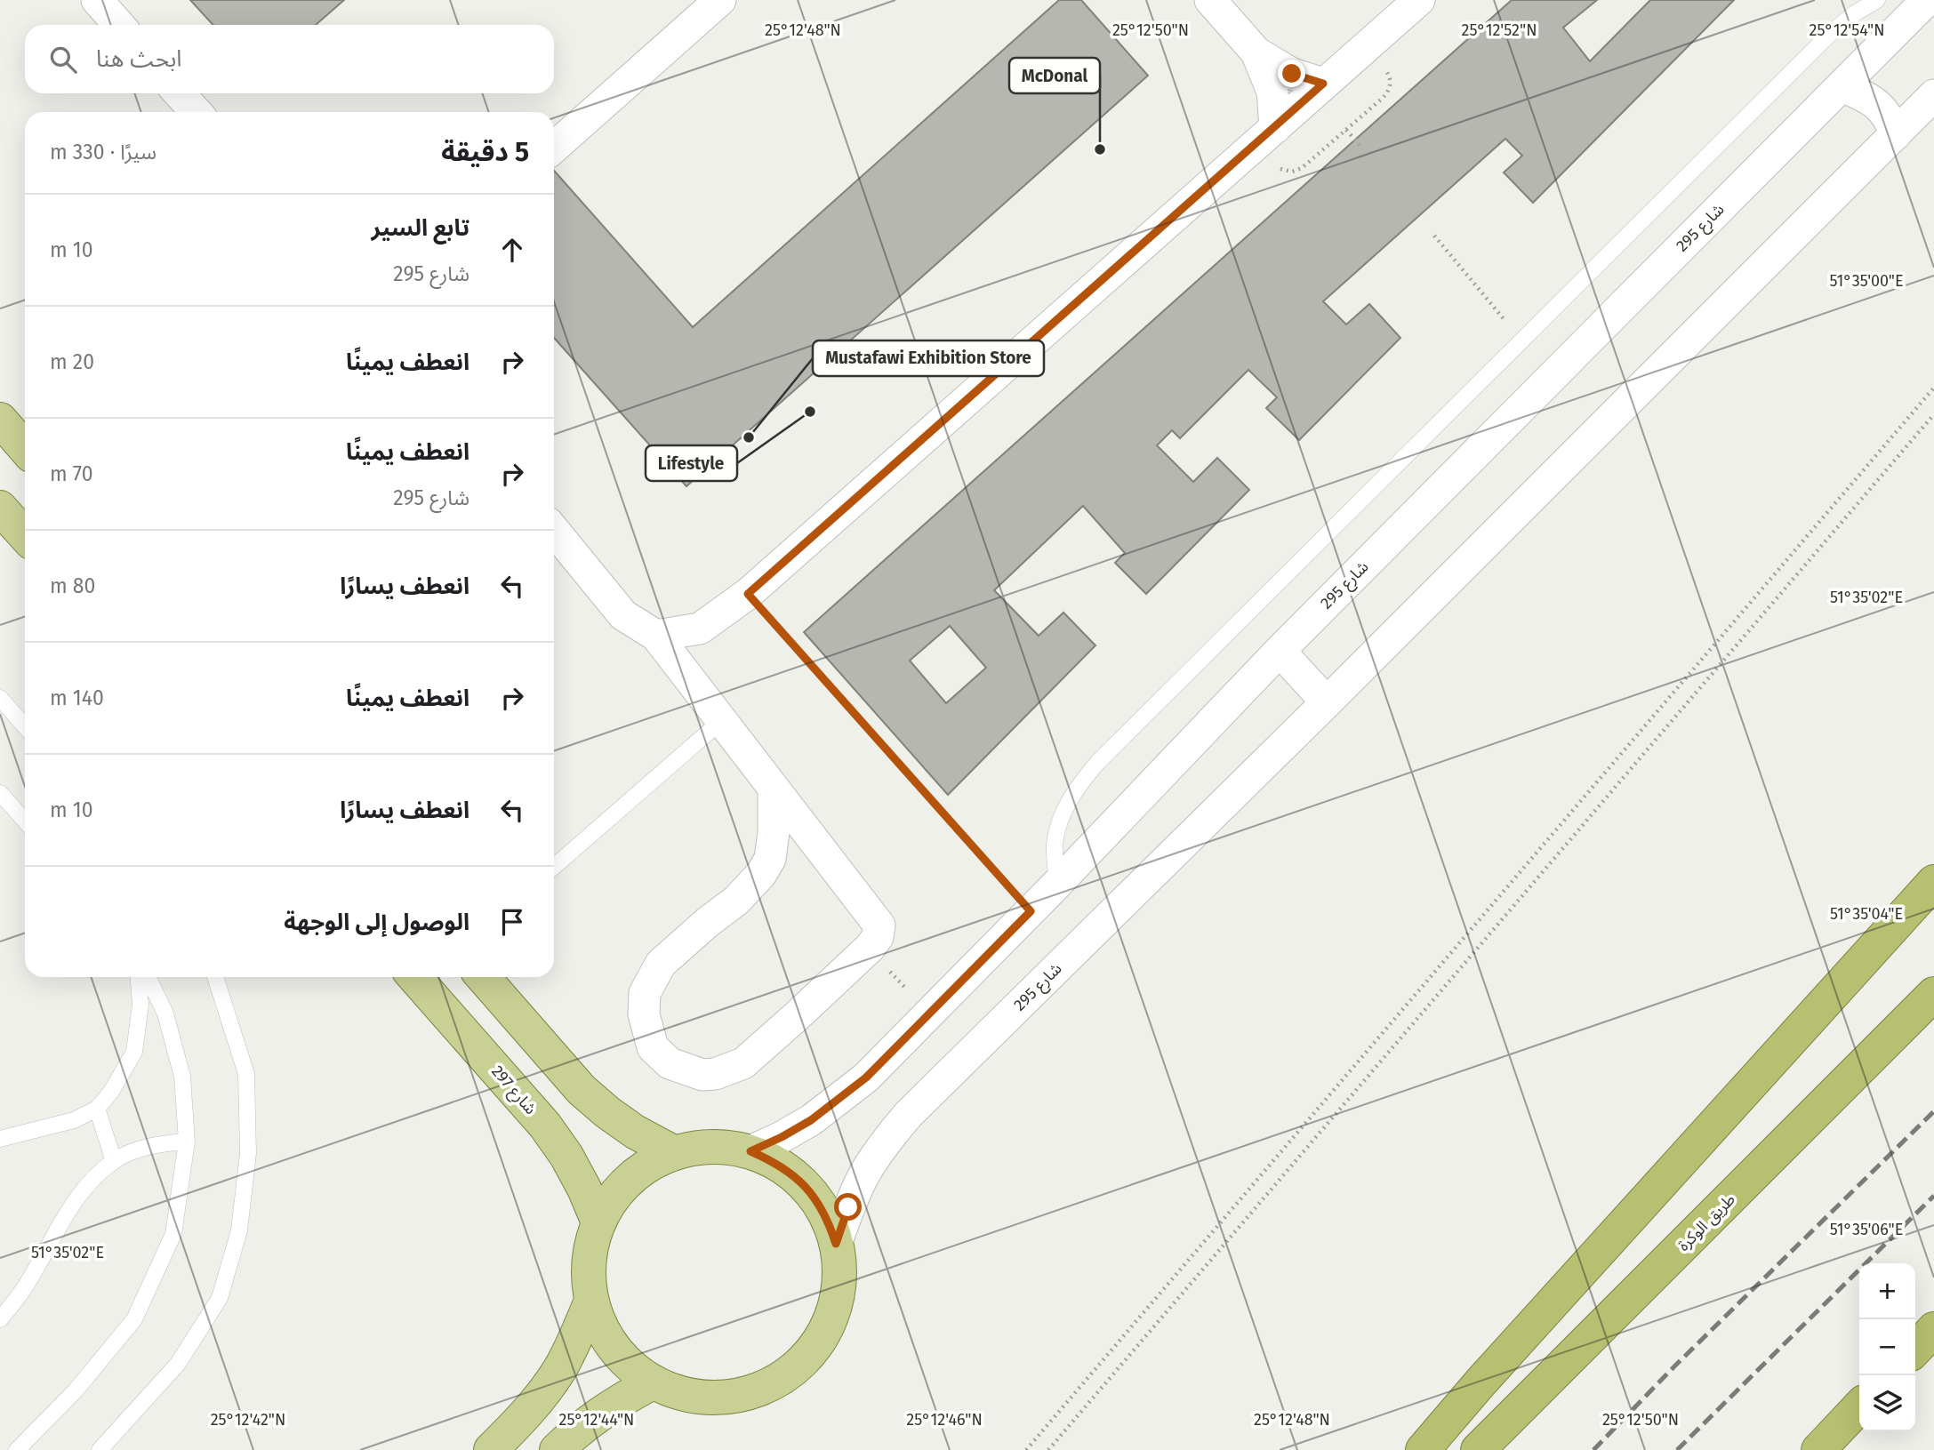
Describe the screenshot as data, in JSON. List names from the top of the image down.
{
  "streets": {
    "highway": ["طريق الوكرة"],
    "main road": ["شارع 297"],
    "street": ["شارع 295"]
  },
  "places": ["McDonal", "Lifestyle", "Mustafawi Exhibition Store"],
  "page": {
    "search": "ابحث هنا",
    "heading": ["5 دقيقة", "سيرًا · 330 m"],
    "list": [
      ["تابع السير", "شارع 295", "10 m"],
      ["انعطف يمينًا", "20 m"],
      ["انعطف يمينًا", "شارع 295", "70 m"],
      ["انعطف يسارًا", "80 m"],
      ["انعطف يمينًا", "140 m"],
      ["انعطف يسارًا", "10 m"],
      "الوصول إلى الوجهة"
    ],
    "map_buttons": ["+", "−"]
  },
  "coordinates": [
    "25°12'50\"N",
    "25°12'54\"N",
    "25°12'48\"N",
    "25°12'52\"N",
    "51°35'00\"E",
    "51°35'02\"E",
    "51°35'04\"E",
    "51°35'06\"E",
    "25°12'42\"N",
    "25°12'44\"N",
    "25°12'46\"N"
  ]
}
